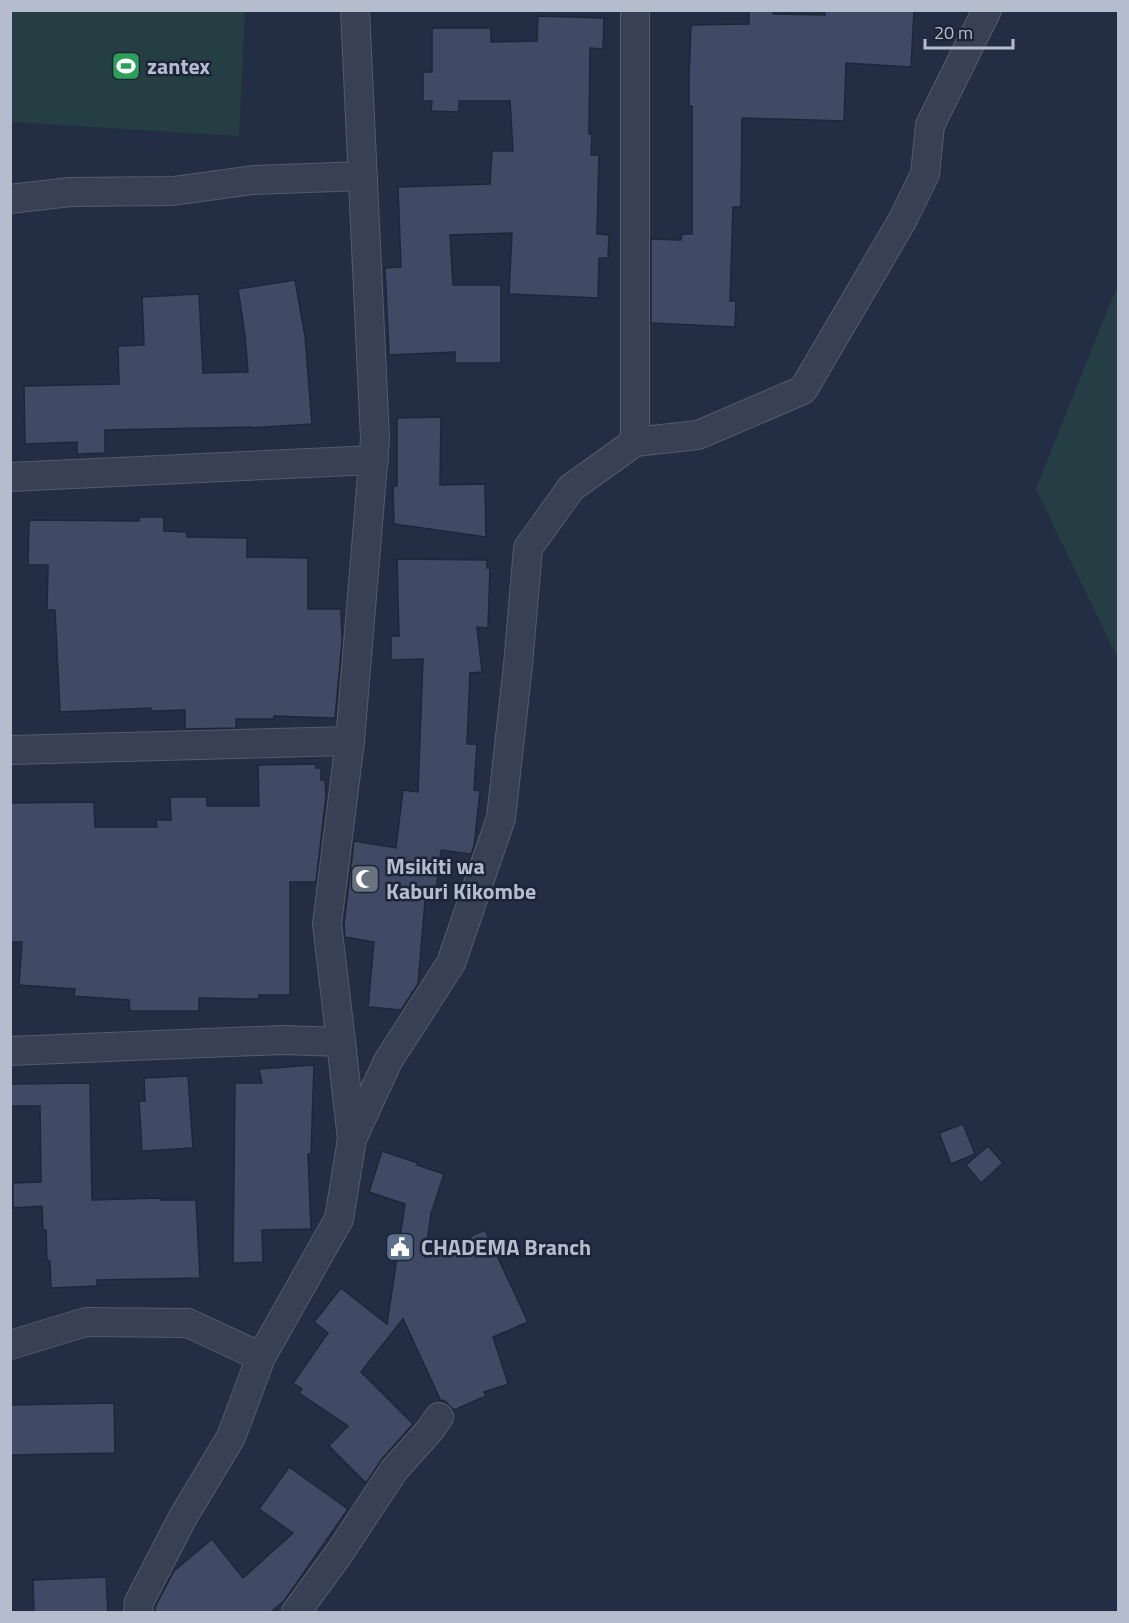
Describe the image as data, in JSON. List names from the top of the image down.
{
  "places": {
    "sports": ["zantex"],
    "mosque": ["Msikiti wa Kaburi Kikombe"],
    "public building": ["CHADEMA Branch"]
  },
  "scale_bar": "20 m"
}
